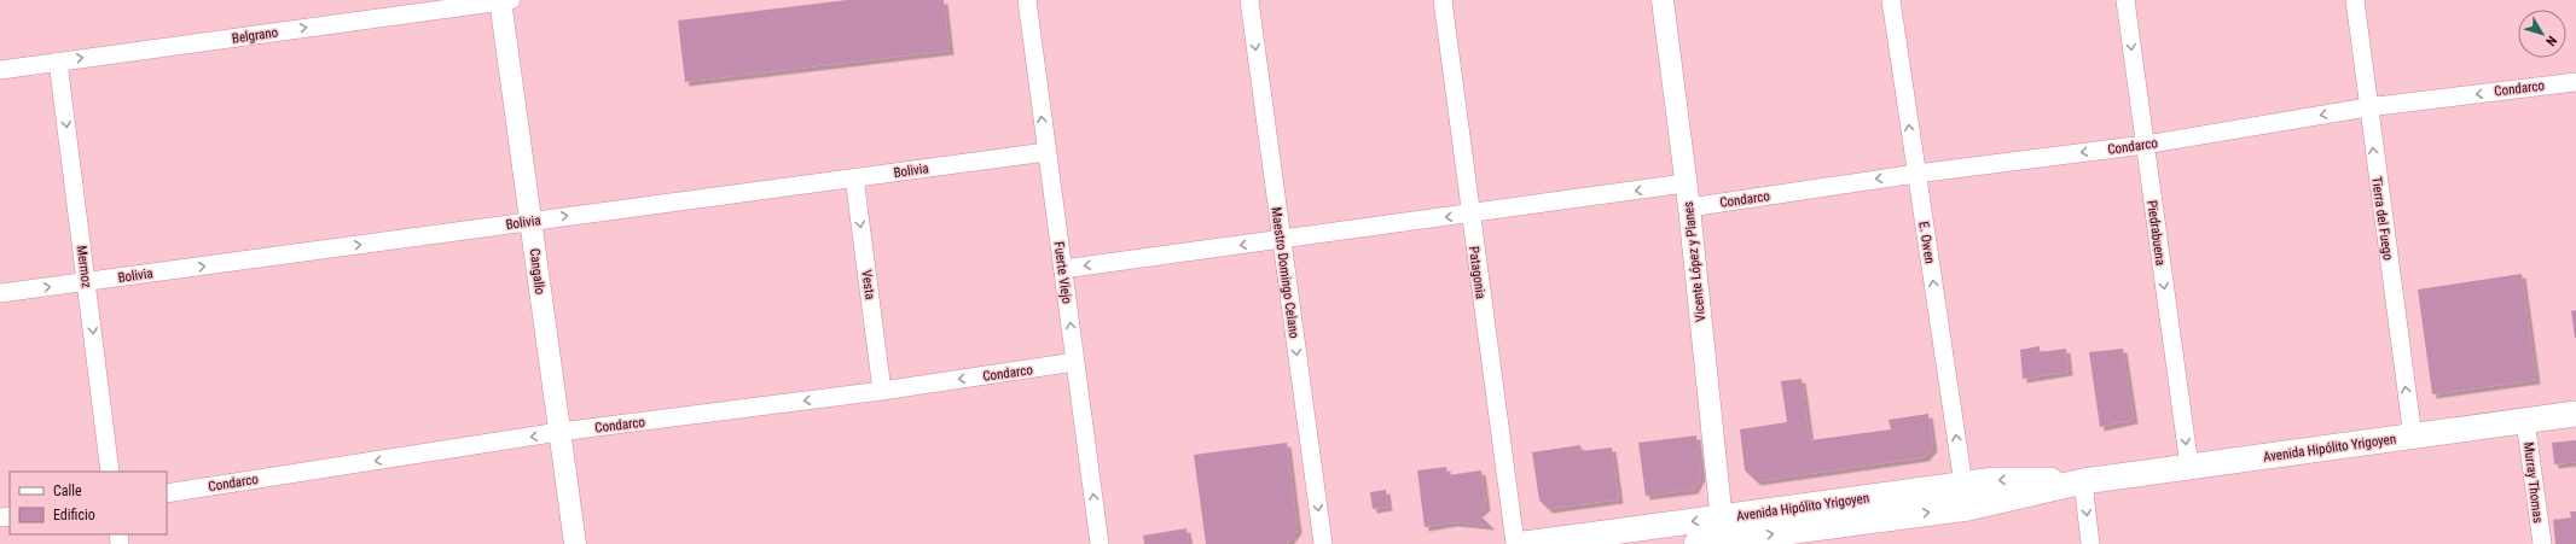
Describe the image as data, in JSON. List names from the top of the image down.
{
  "streets": {
    "main road": ["Avenida Hipólito Yrigoyen"],
    "street": [
      "Belgrano",
      "Condarco",
      "Bolivia",
      "Tierra del Fuego",
      "Piedrabuena",
      "E. Owen",
      "Vicente López y Planes",
      "Mermoz",
      "Cangallo",
      "Fuerte Viejo",
      "Maestro Domingo Celano",
      "Patagonia",
      "Vesta",
      "Murray Thomas"
    ]
  },
  "crossings": [
    ["Belgrano", "Mermoz"],
    ["Belgrano", "Cangallo"],
    ["Condarco", "Tierra del Fuego"],
    ["Condarco", "Piedrabuena"],
    ["Condarco", "E. Owen"],
    ["Condarco", "Vicente López y Planes"],
    ["Condarco", "Cangallo"],
    ["Condarco", "Fuerte Viejo"],
    ["Condarco", "Vesta"],
    ["Bolivia", "Mermoz"],
    ["Bolivia", "Cangallo"],
    ["Bolivia", "Fuerte Viejo"],
    ["Bolivia", "Vesta"],
    ["Tierra del Fuego", "Avenida Hipólito Yrigoyen"],
    ["Piedrabuena", "Avenida Hipólito Yrigoyen"],
    ["E. Owen", "Avenida Hipólito Yrigoyen"],
    ["Vicente López y Planes", "Avenida Hipólito Yrigoyen"],
    ["Avenida Hipólito Yrigoyen", "Murray Thomas"]
  ],
  "one_way": [
    "Belgrano",
    "Condarco",
    "Bolivia",
    "Tierra del Fuego",
    "Piedrabuena",
    "E. Owen",
    "Mermoz",
    "Fuerte Viejo",
    "Maestro Domingo Celano",
    "Vesta"
  ],
  "legend": ["Calle", "Edificio"],
  "north": "bottom right"
}
